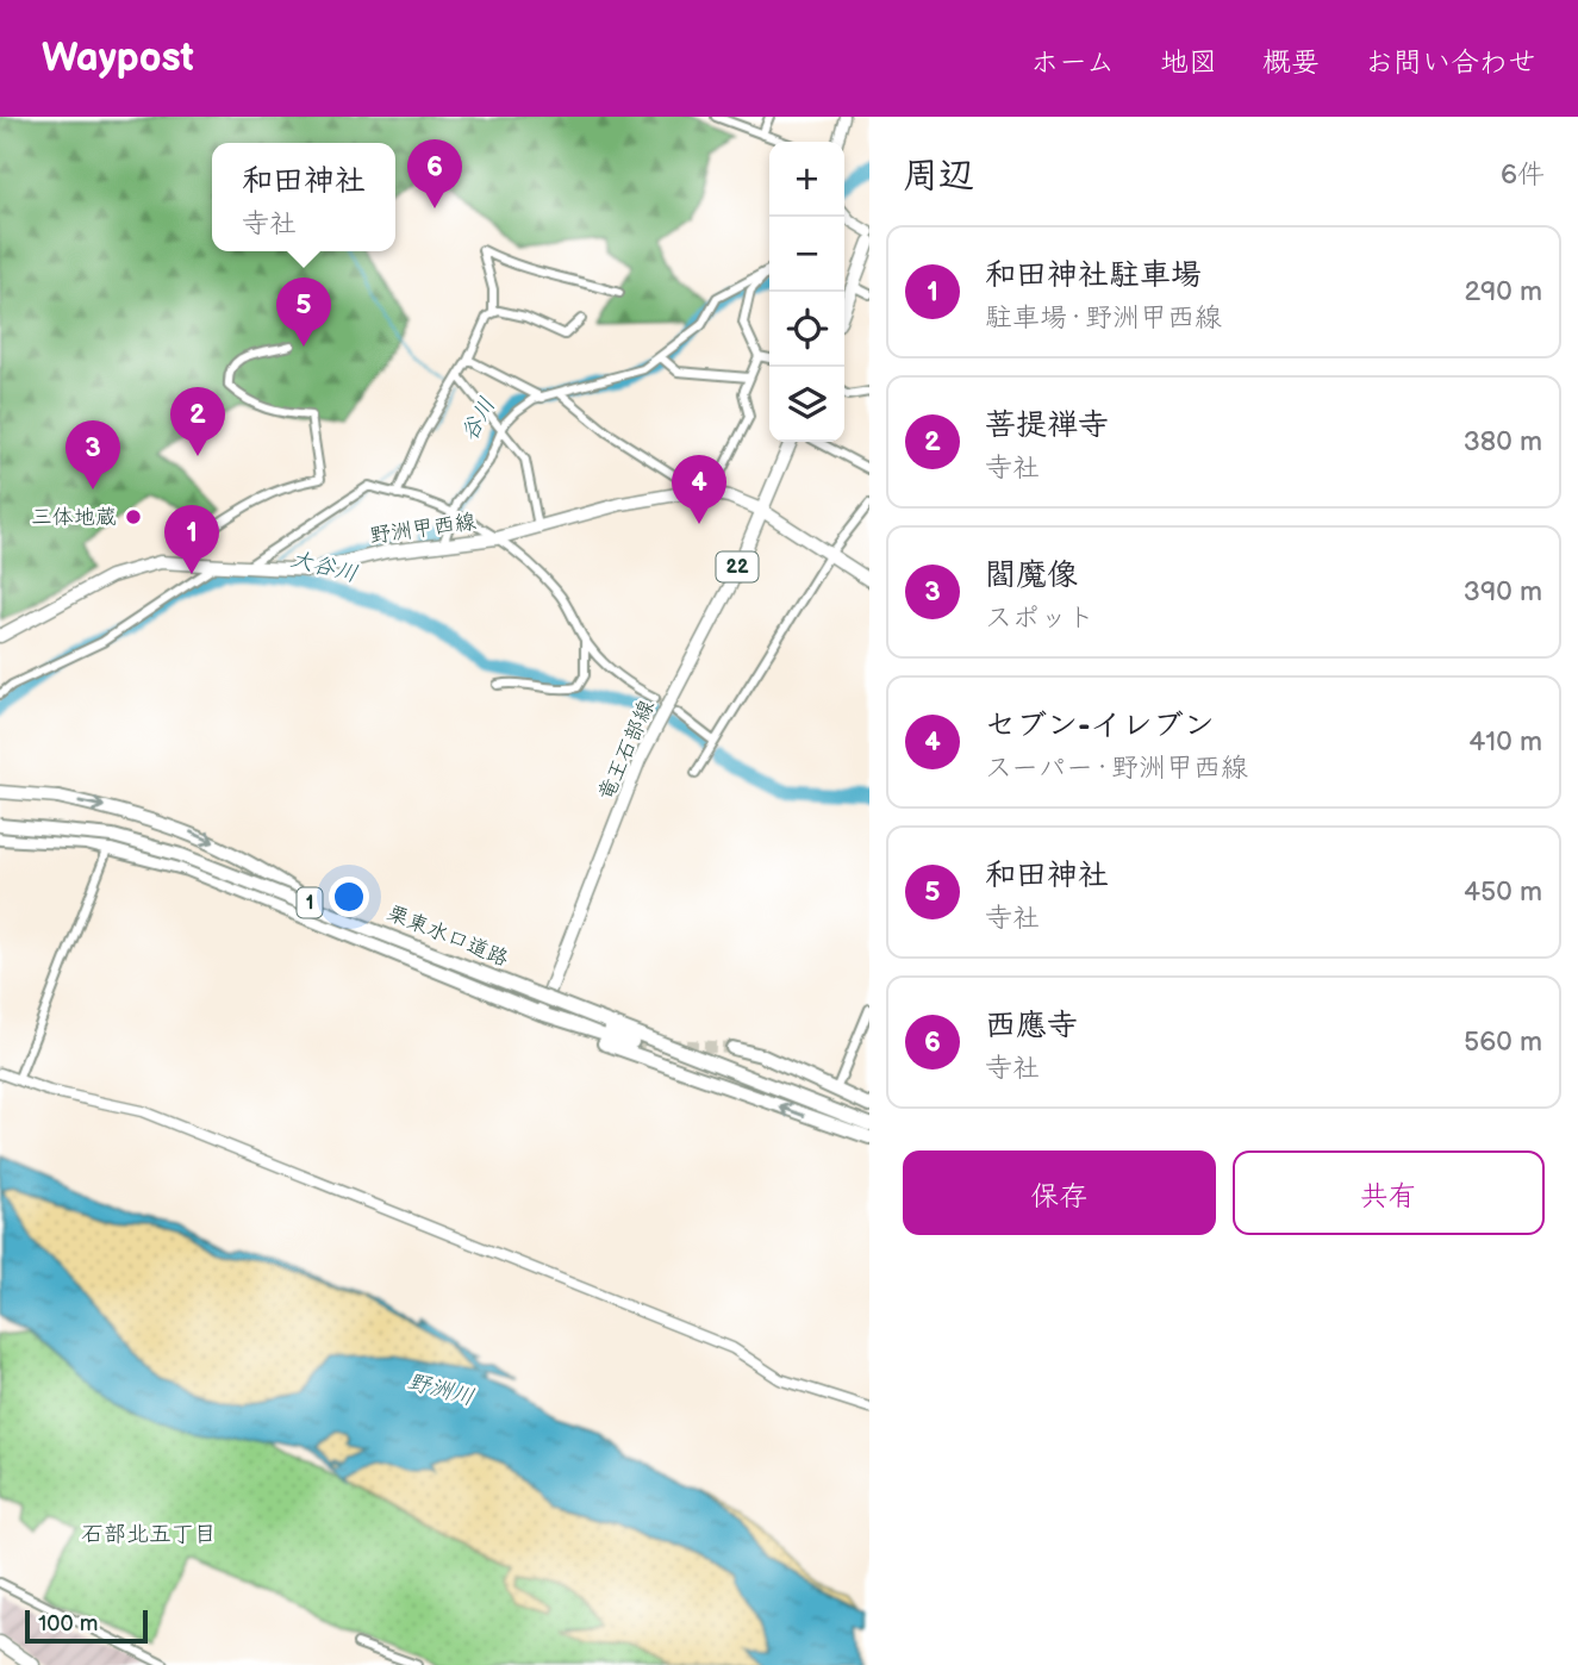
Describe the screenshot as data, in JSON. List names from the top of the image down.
{
  "streets": {
    "highway": ["1", "栗東水口道路"],
    "main road": ["野洲甲西線", "22", "竜王石部線"]
  },
  "crossings": [
    ["野洲甲西線", "竜王石部線"],
    ["竜王石部線", "栗東水口道路"],
    ["1", "栗東水口道路"]
  ],
  "districts": ["石部北五丁目"],
  "water": ["谷川", "大谷川", "野洲川"],
  "places": ["三体地蔵"],
  "scale_bar": "100 m",
  "page": {
    "header": "Waypost",
    "nav": [
      "ホーム",
      "地図",
      "概要",
      "お問い合わせ"
    ],
    "heading": ["周辺", "6件"],
    "pins": [
      "6",
      "5",
      "2",
      "3",
      "4",
      "1"
    ],
    "map_buttons": ["+", "−"],
    "popup": ["和田神社", "寺社"],
    "list": [
      {
        "mark": "1",
        "name": "和田神社駐車場",
        "note": "駐車場 · 野洲甲西線",
        "value": "290 m"
      },
      {
        "mark": "2",
        "name": "菩提禅寺",
        "note": "寺社",
        "value": "380 m"
      },
      {
        "mark": "3",
        "name": "閻魔像",
        "note": "スポット",
        "value": "390 m"
      },
      {
        "mark": "4",
        "name": "セブン-イレブン",
        "note": "スーパー · 野洲甲西線",
        "value": "410 m"
      },
      {
        "mark": "5",
        "name": "和田神社",
        "note": "寺社",
        "value": "450 m"
      },
      {
        "mark": "6",
        "name": "西應寺",
        "note": "寺社",
        "value": "560 m"
      }
    ],
    "buttons": ["保存", "共有"],
    "scale": "100 m"
  }
}
